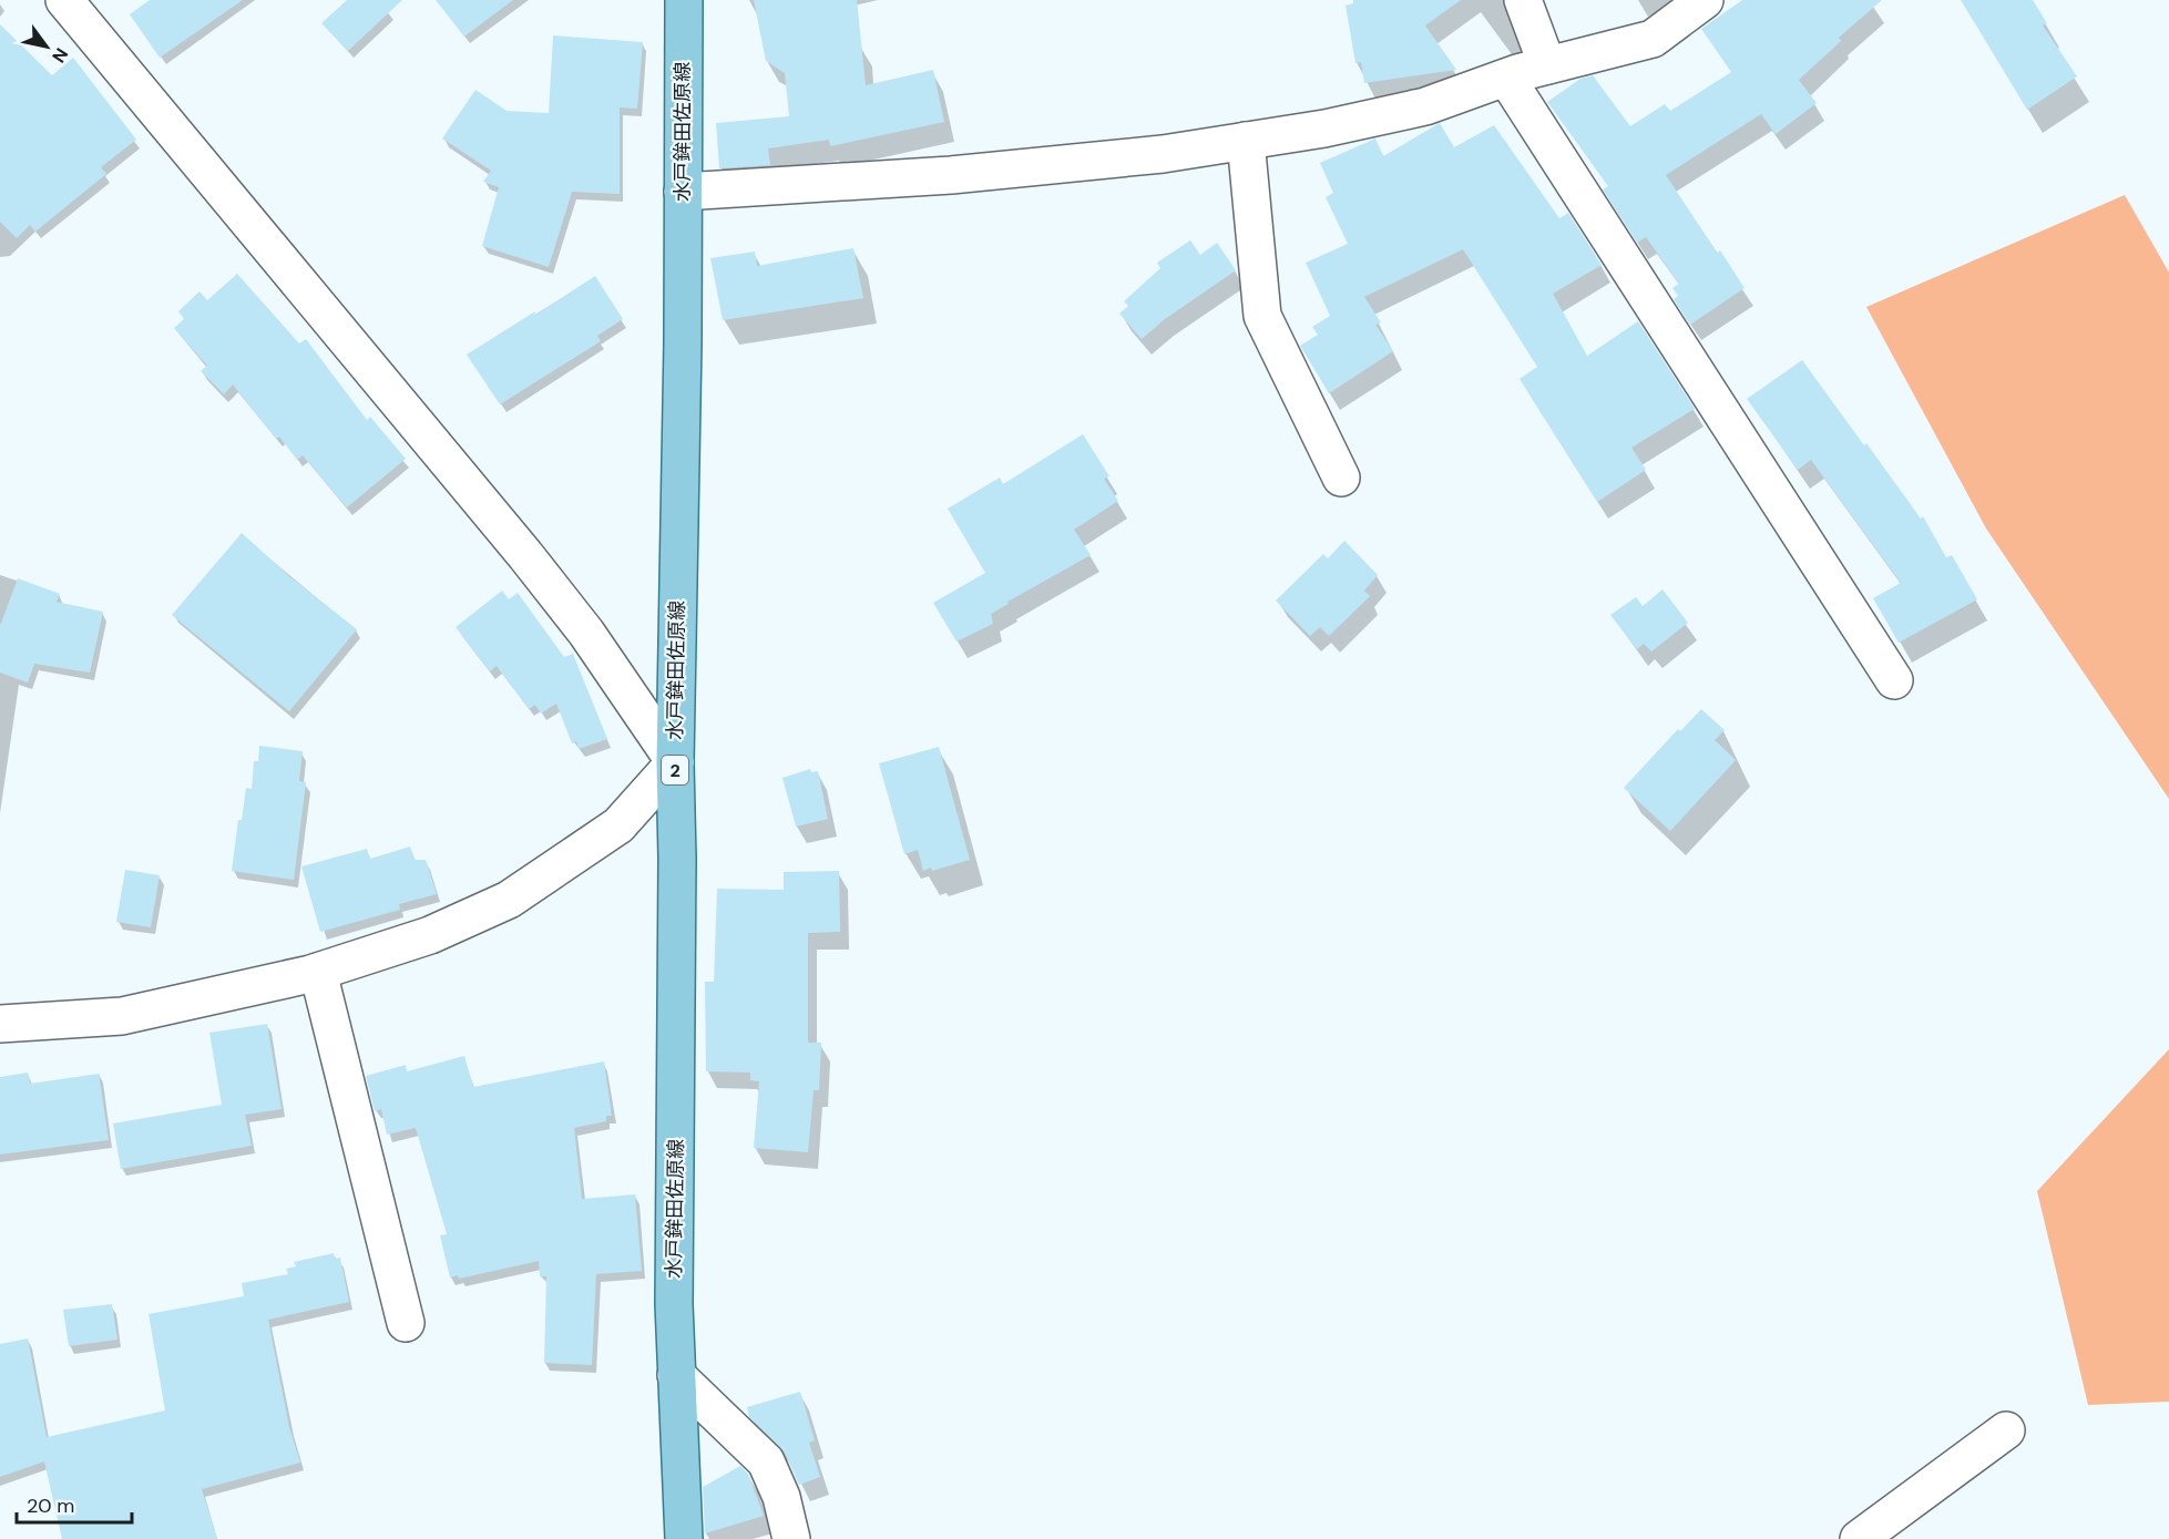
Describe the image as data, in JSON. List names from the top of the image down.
{
  "streets": {
    "main road": ["水戸鉾田佐原線", "2"]
  },
  "scale_bar": "20 m",
  "north": "bottom right"
}
